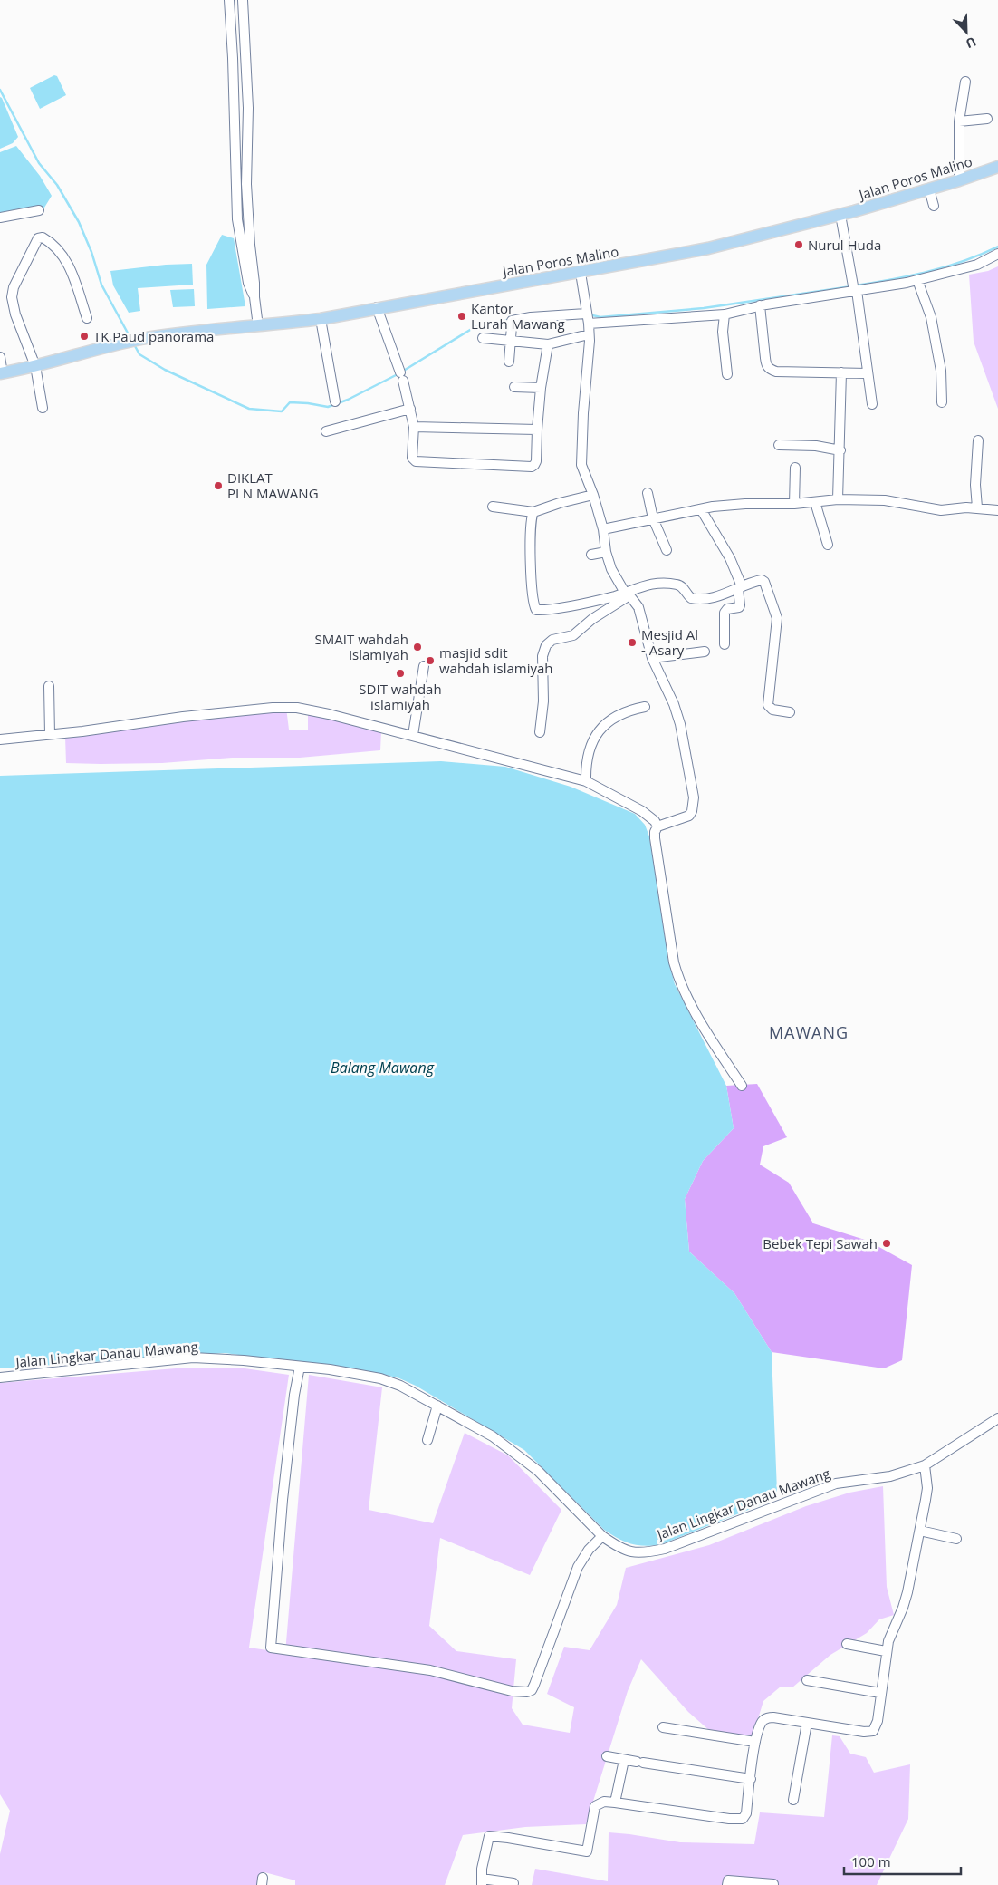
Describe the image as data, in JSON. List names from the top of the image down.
{
  "streets": {
    "main road": ["Jalan Poros Malino"],
    "street": ["Jalan Lingkar Danau Mawang"]
  },
  "districts": ["MAWANG"],
  "water": ["Balang Mawang"],
  "places": [
    "Nurul Huda",
    "Kantor Lurah Mawang",
    "TK Paud panorama",
    "DIKLAT PLN MAWANG",
    "Mesjid Al - Asary",
    "SMAIT wahdah islamiyah",
    "masjid sdit wahdah islamiyah",
    "SDIT wahdah islamiyah",
    "Bebek Tepi Sawah"
  ],
  "scale_bar": "100 m",
  "north": "bottom right"
}
